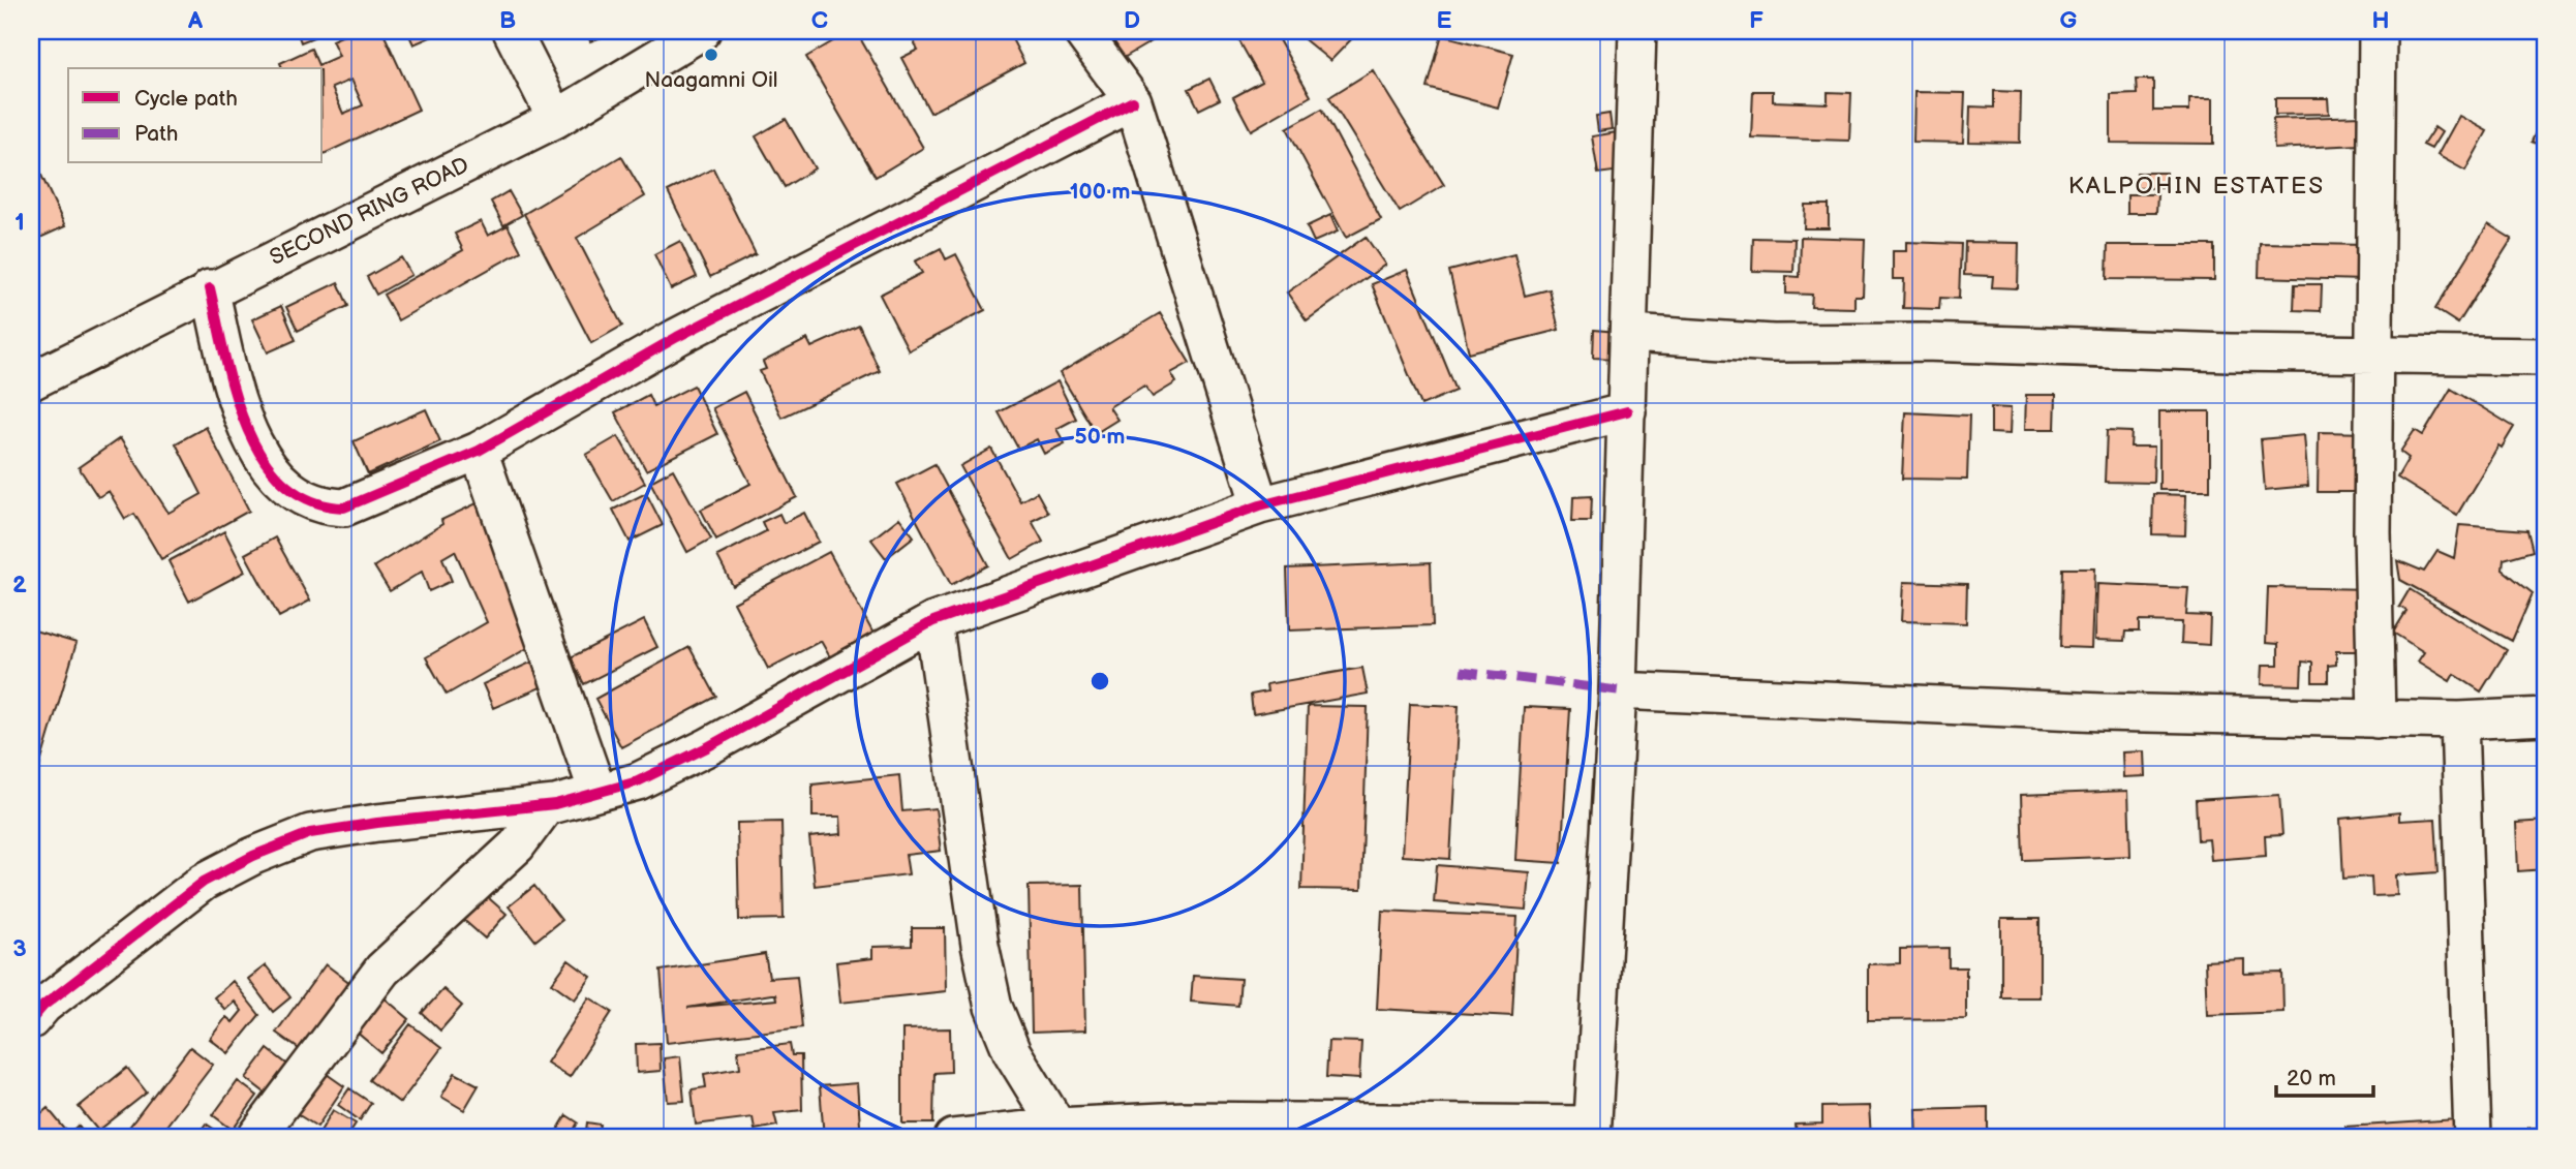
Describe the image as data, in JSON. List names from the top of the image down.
{
  "streets": {
    "street": ["SECOND RING ROAD"]
  },
  "districts": ["KALPOHIN ESTATES"],
  "places": ["Naagamni Oil"],
  "legend": ["Cycle path", "Path"],
  "scale_bar": "20 m",
  "grid": {
    "columns": [
      "A",
      "B",
      "C",
      "D",
      "E",
      "F",
      "G",
      "H"
    ],
    "rows": ["1", "2", "3"]
  },
  "rings": ["100 m", "50 m"]
}
